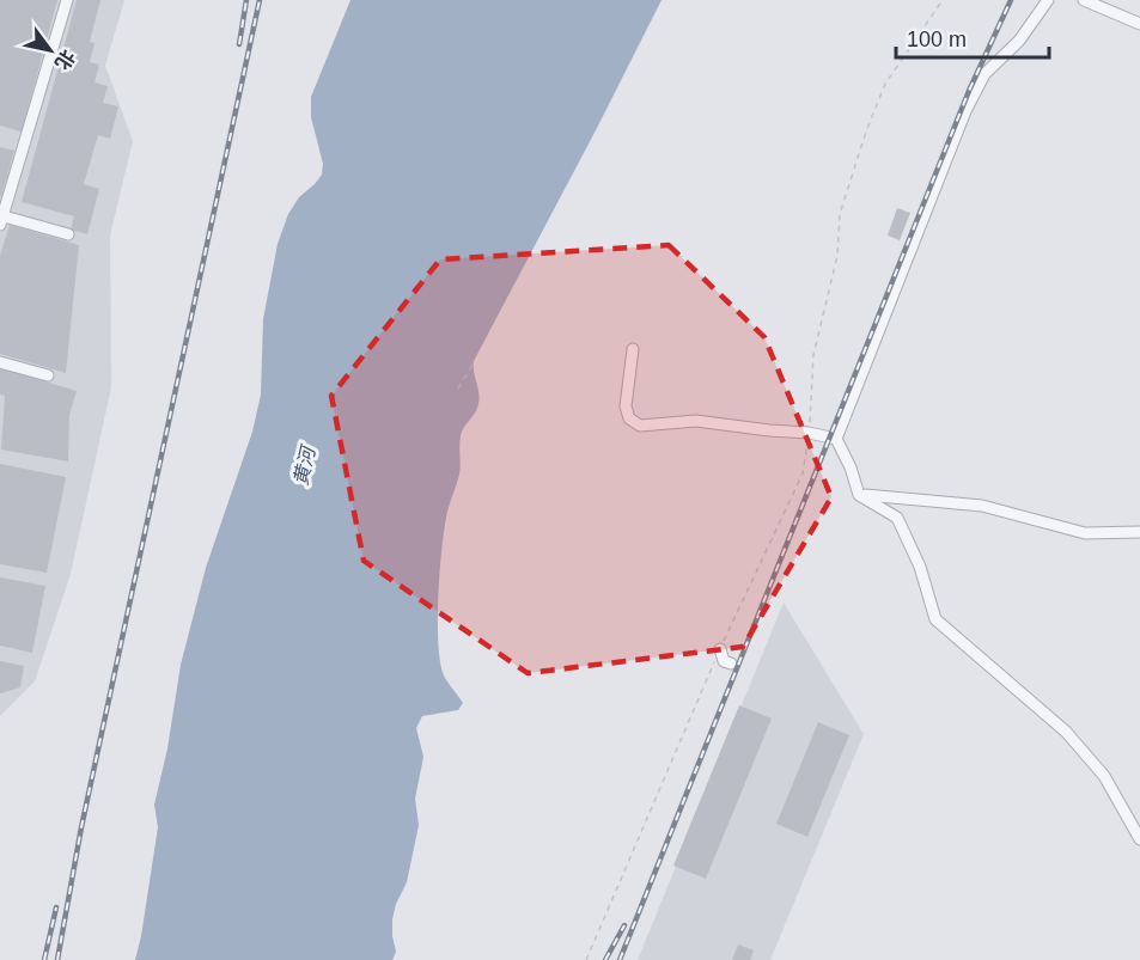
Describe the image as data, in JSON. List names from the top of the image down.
{
  "water": ["黄河"],
  "scale_bar": "100 m",
  "north": "bottom right"
}
